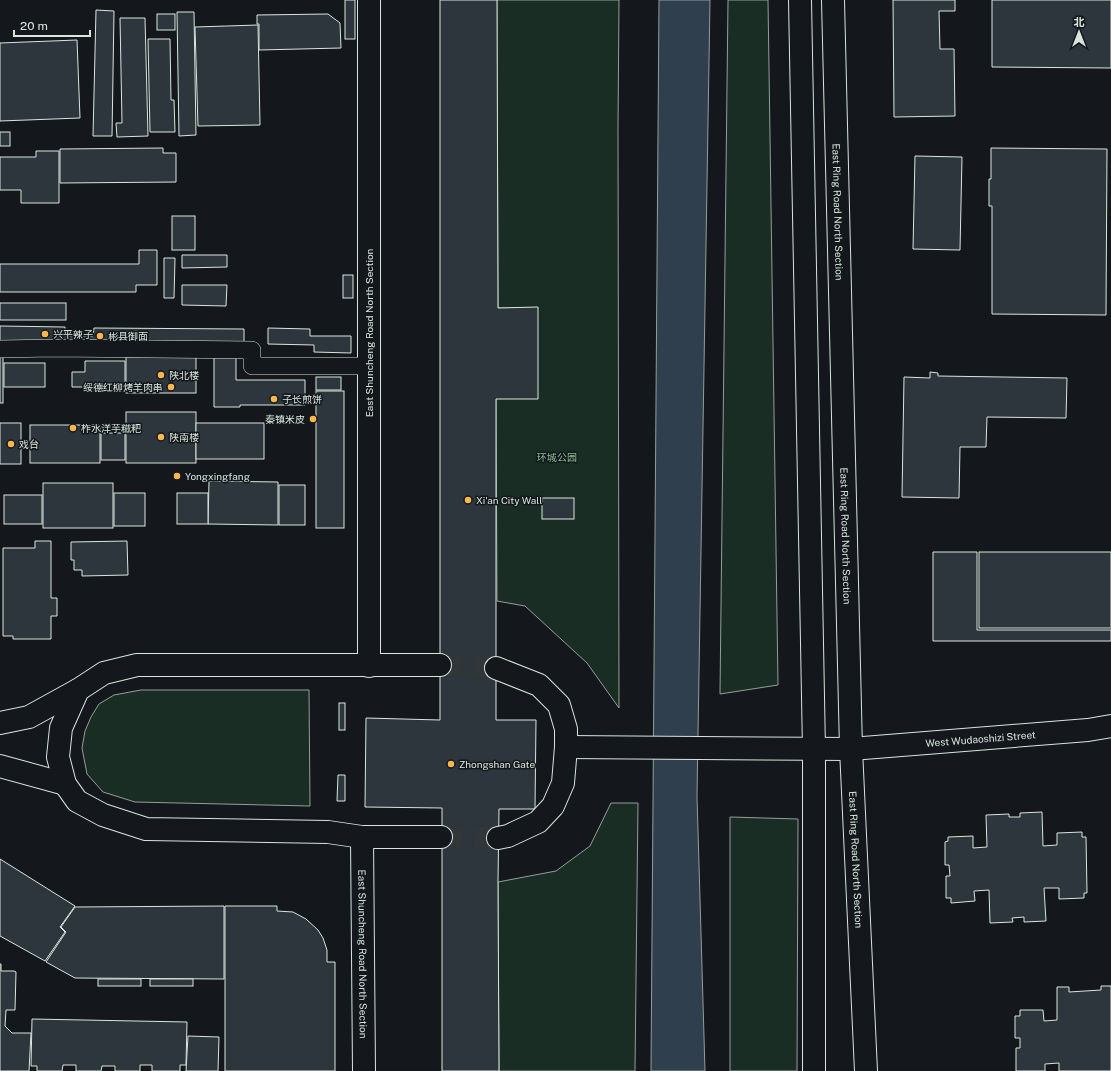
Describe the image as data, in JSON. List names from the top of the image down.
{
  "streets": {
    "main road": ["East Ring Road North Section", "East Shuncheng Road North Section", "West Wudaoshizi Street"]
  },
  "crossings": [
    ["East Ring Road North Section", "West Wudaoshizi Street"]
  ],
  "parks": ["环城公园"],
  "places": [
    "兴平辣子",
    "彬县御面",
    "陕北楼",
    "绥德红柳烤羊肉串",
    "子长煎饼",
    "秦镇米皮",
    "柞水洋芋糍粑",
    "陕南楼",
    "戏台",
    "Yongxingfang",
    "Xi'an City Wall",
    "Zhongshan Gate"
  ],
  "scale_bar": "20 m",
  "north": "top"
}
